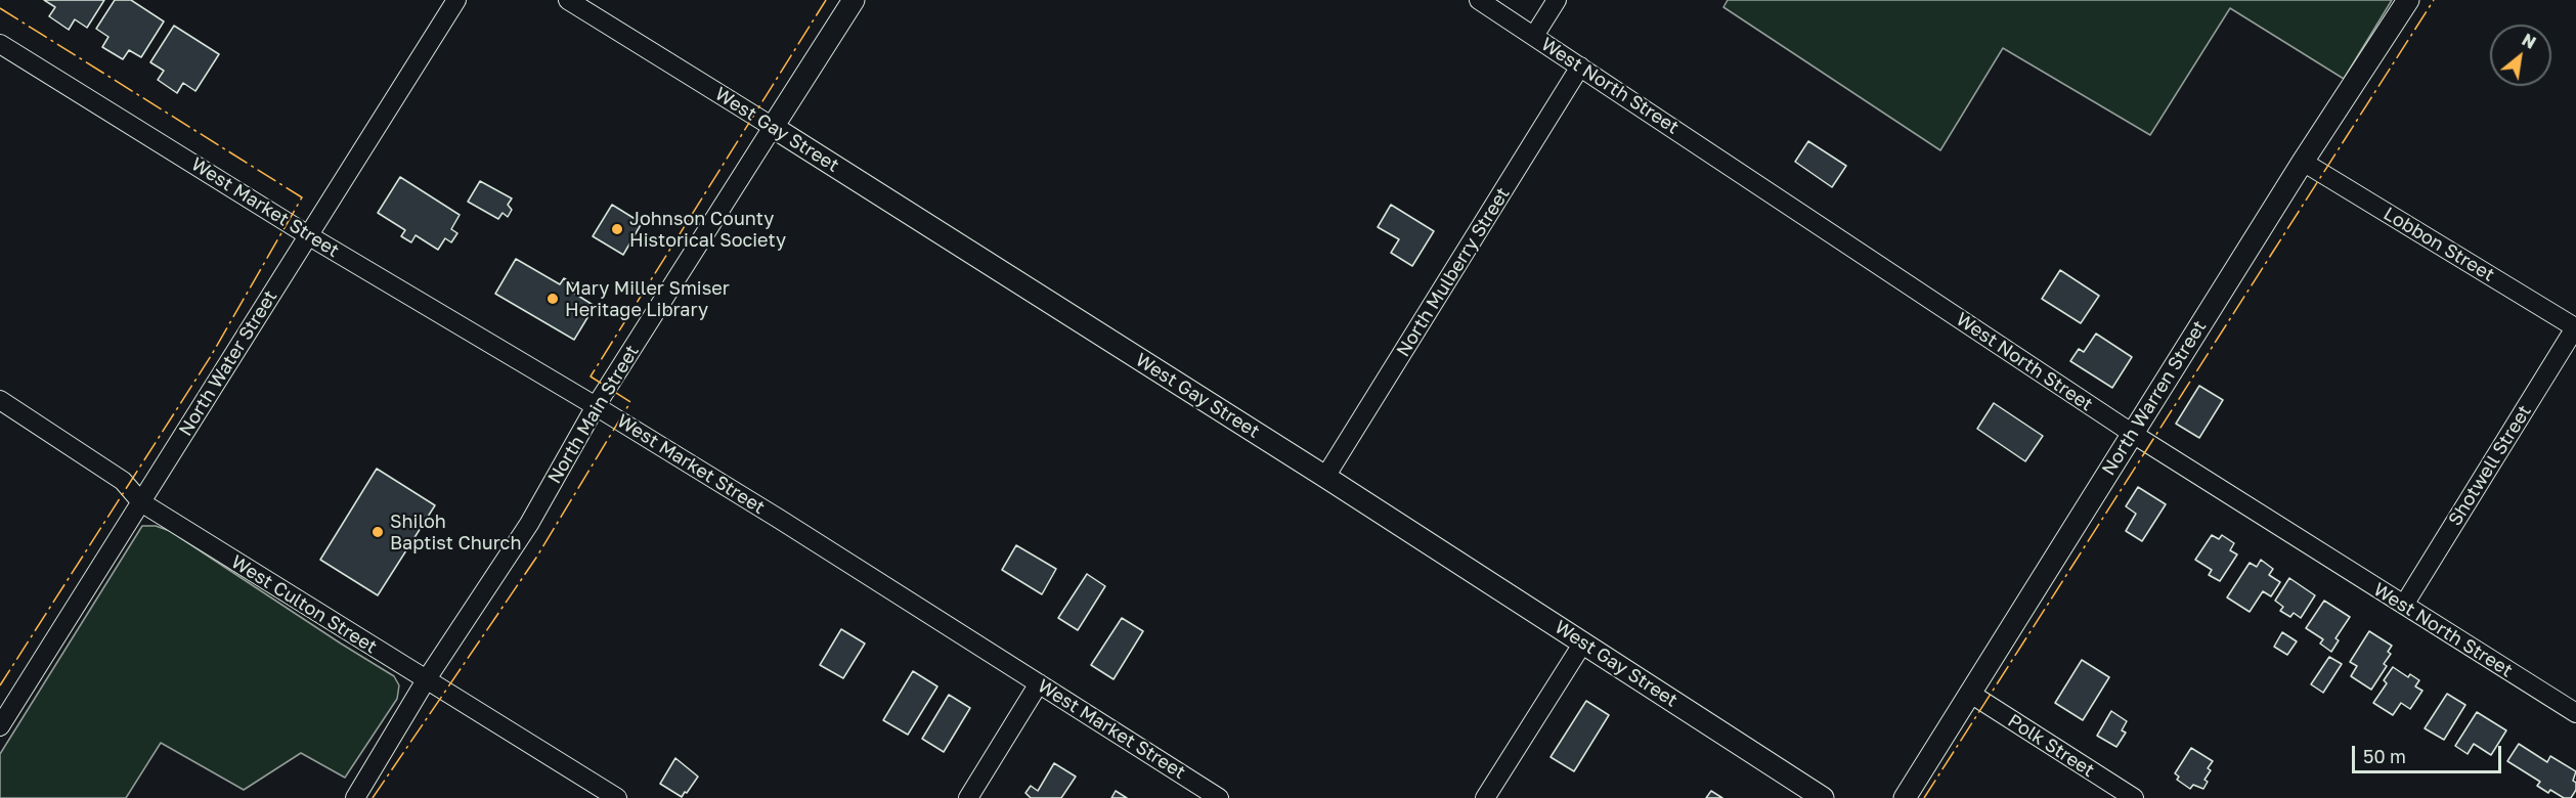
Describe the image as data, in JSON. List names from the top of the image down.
{
  "streets": {
    "street": [
      "West North Street",
      "West Gay Street",
      "West Market Street",
      "Lobbon Street",
      "North Mulberry Street",
      "North Water Street",
      "North Warren Street",
      "North Main Street",
      "Shotwell Street",
      "West Culton Street",
      "Polk Street"
    ]
  },
  "crossings": [
    ["West North Street", "North Mulberry Street"],
    ["West North Street", "North Warren Street"],
    ["West North Street", "Shotwell Street"],
    ["West Gay Street", "North Mulberry Street"],
    ["West Gay Street", "North Main Street"],
    ["West Market Street", "North Water Street"],
    ["West Market Street", "North Main Street"],
    ["Lobbon Street", "North Warren Street"],
    ["Lobbon Street", "Shotwell Street"],
    ["North Water Street", "West Culton Street"],
    ["North Warren Street", "Polk Street"],
    ["North Main Street", "West Culton Street"]
  ],
  "places": ["Johnson County Historical Society", "Mary Miller Smiser Heritage Library", "Shiloh Baptist Church"],
  "scale_bar": "50 m",
  "north": "top right"
}
